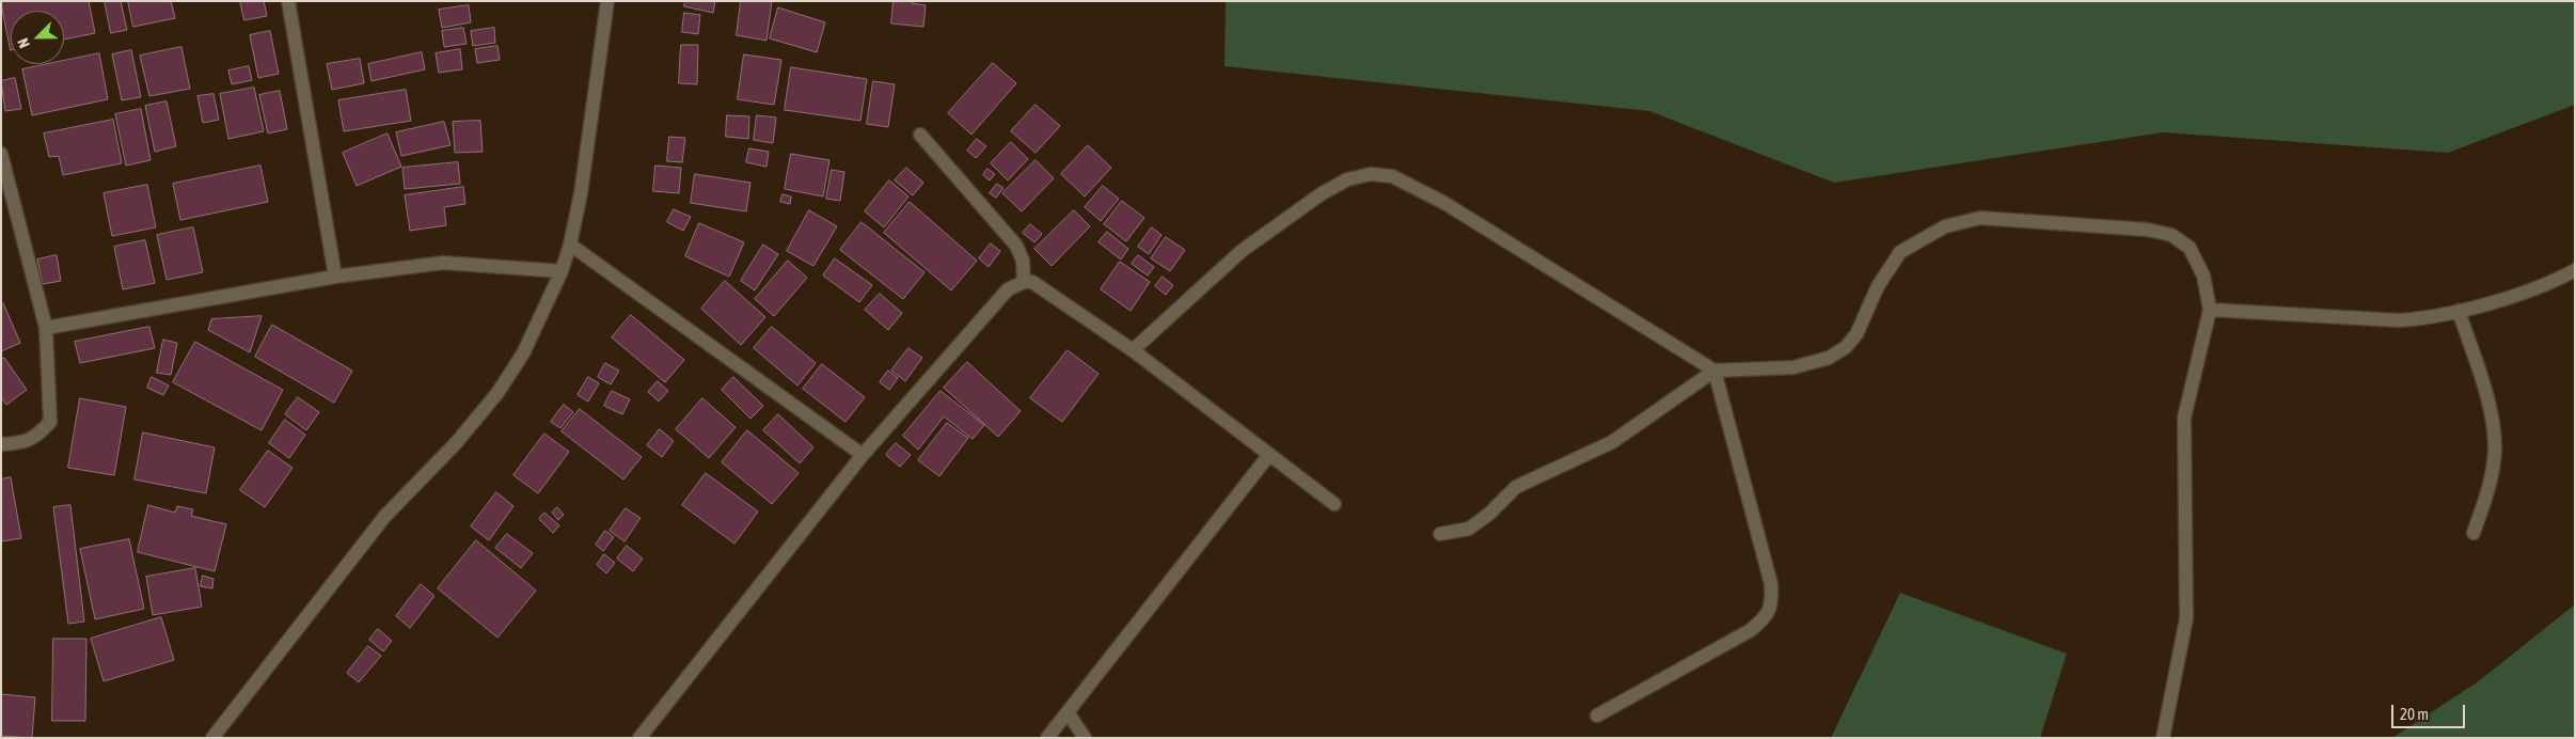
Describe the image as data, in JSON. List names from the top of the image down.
{
  "scale_bar": "20 m",
  "north": "bottom left"
}
